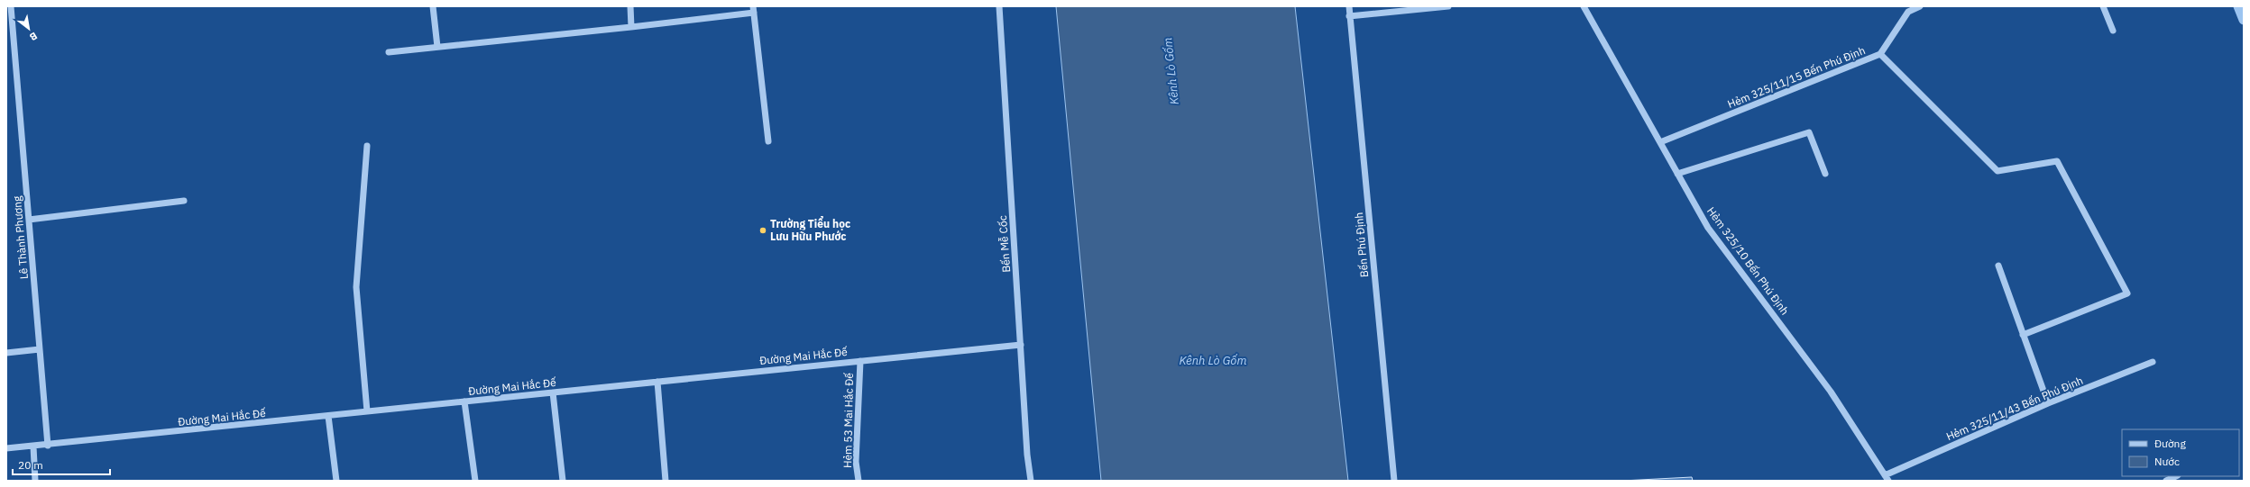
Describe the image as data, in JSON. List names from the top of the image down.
{
  "streets": {
    "street": [
      "Hẻm 325/11/15 Bến Phú Định",
      "Lê Thành Phương",
      "Bến Mễ Cốc",
      "Bến Phú Định",
      "Hẻm 325/10 Bến Phú Định",
      "Đường Mai Hắc Đế",
      "Hẻm 325/11/43 Bến Phú Định",
      "Hẻm 53 Mai Hắc Đế"
    ]
  },
  "crossings": [
    ["Hẻm 325/11/15 Bến Phú Định", "Hẻm 325/10 Bến Phú Định"],
    ["Lê Thành Phương", "Đường Mai Hắc Đế"],
    ["Bến Mễ Cốc", "Đường Mai Hắc Đế"],
    ["Hẻm 325/10 Bến Phú Định", "Hẻm 325/11/43 Bến Phú Định"],
    ["Đường Mai Hắc Đế", "Hẻm 53 Mai Hắc Đế"]
  ],
  "water": ["Kênh Lò Gốm"],
  "places": ["Trường Tiểu học Lưu Hữu Phước"],
  "legend": ["Đường", "Nước"],
  "scale_bar": "20 m",
  "north": "bottom right"
}
